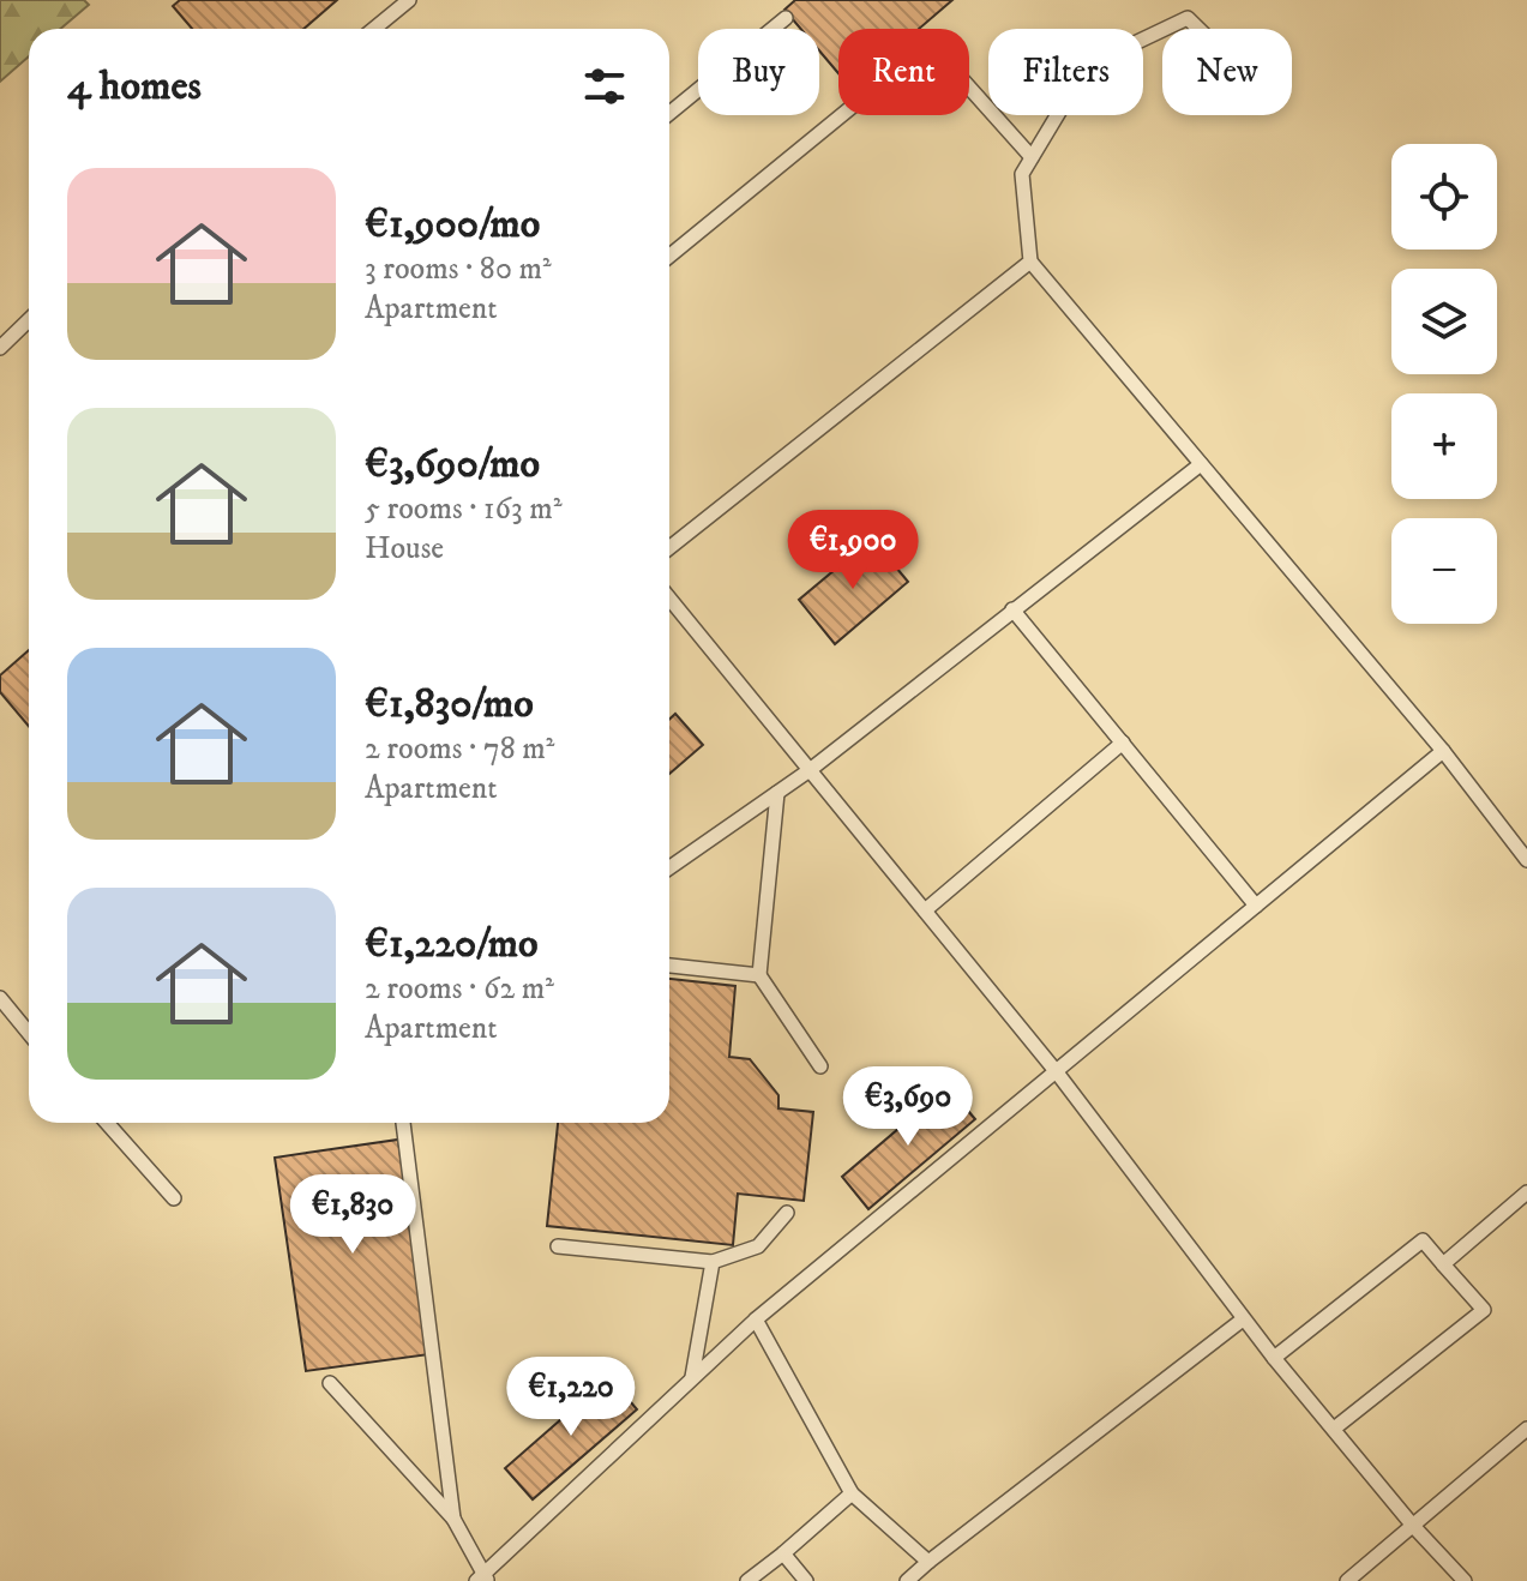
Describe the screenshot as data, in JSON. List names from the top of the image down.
{
  "page": {
    "chip": [
      "Buy",
      "Rent",
      "Filters",
      "New"
    ],
    "heading": "4 homes",
    "map_buttons": ["+", "−"],
    "list": [
      {
        "name": "€1,900/mo",
        "note": "3 rooms · 80 m² · Apartment"
      },
      {
        "name": "€3,690/mo",
        "note": "5 rooms · 163 m² · House"
      },
      {
        "name": "€1,830/mo",
        "note": "2 rooms · 78 m² · Apartment"
      },
      {
        "name": "€1,220/mo",
        "note": "2 rooms · 62 m² · Apartment"
      }
    ],
    "price": [
      "€1,900",
      "€3,690",
      "€1,830",
      "€1,220"
    ]
  }
}
